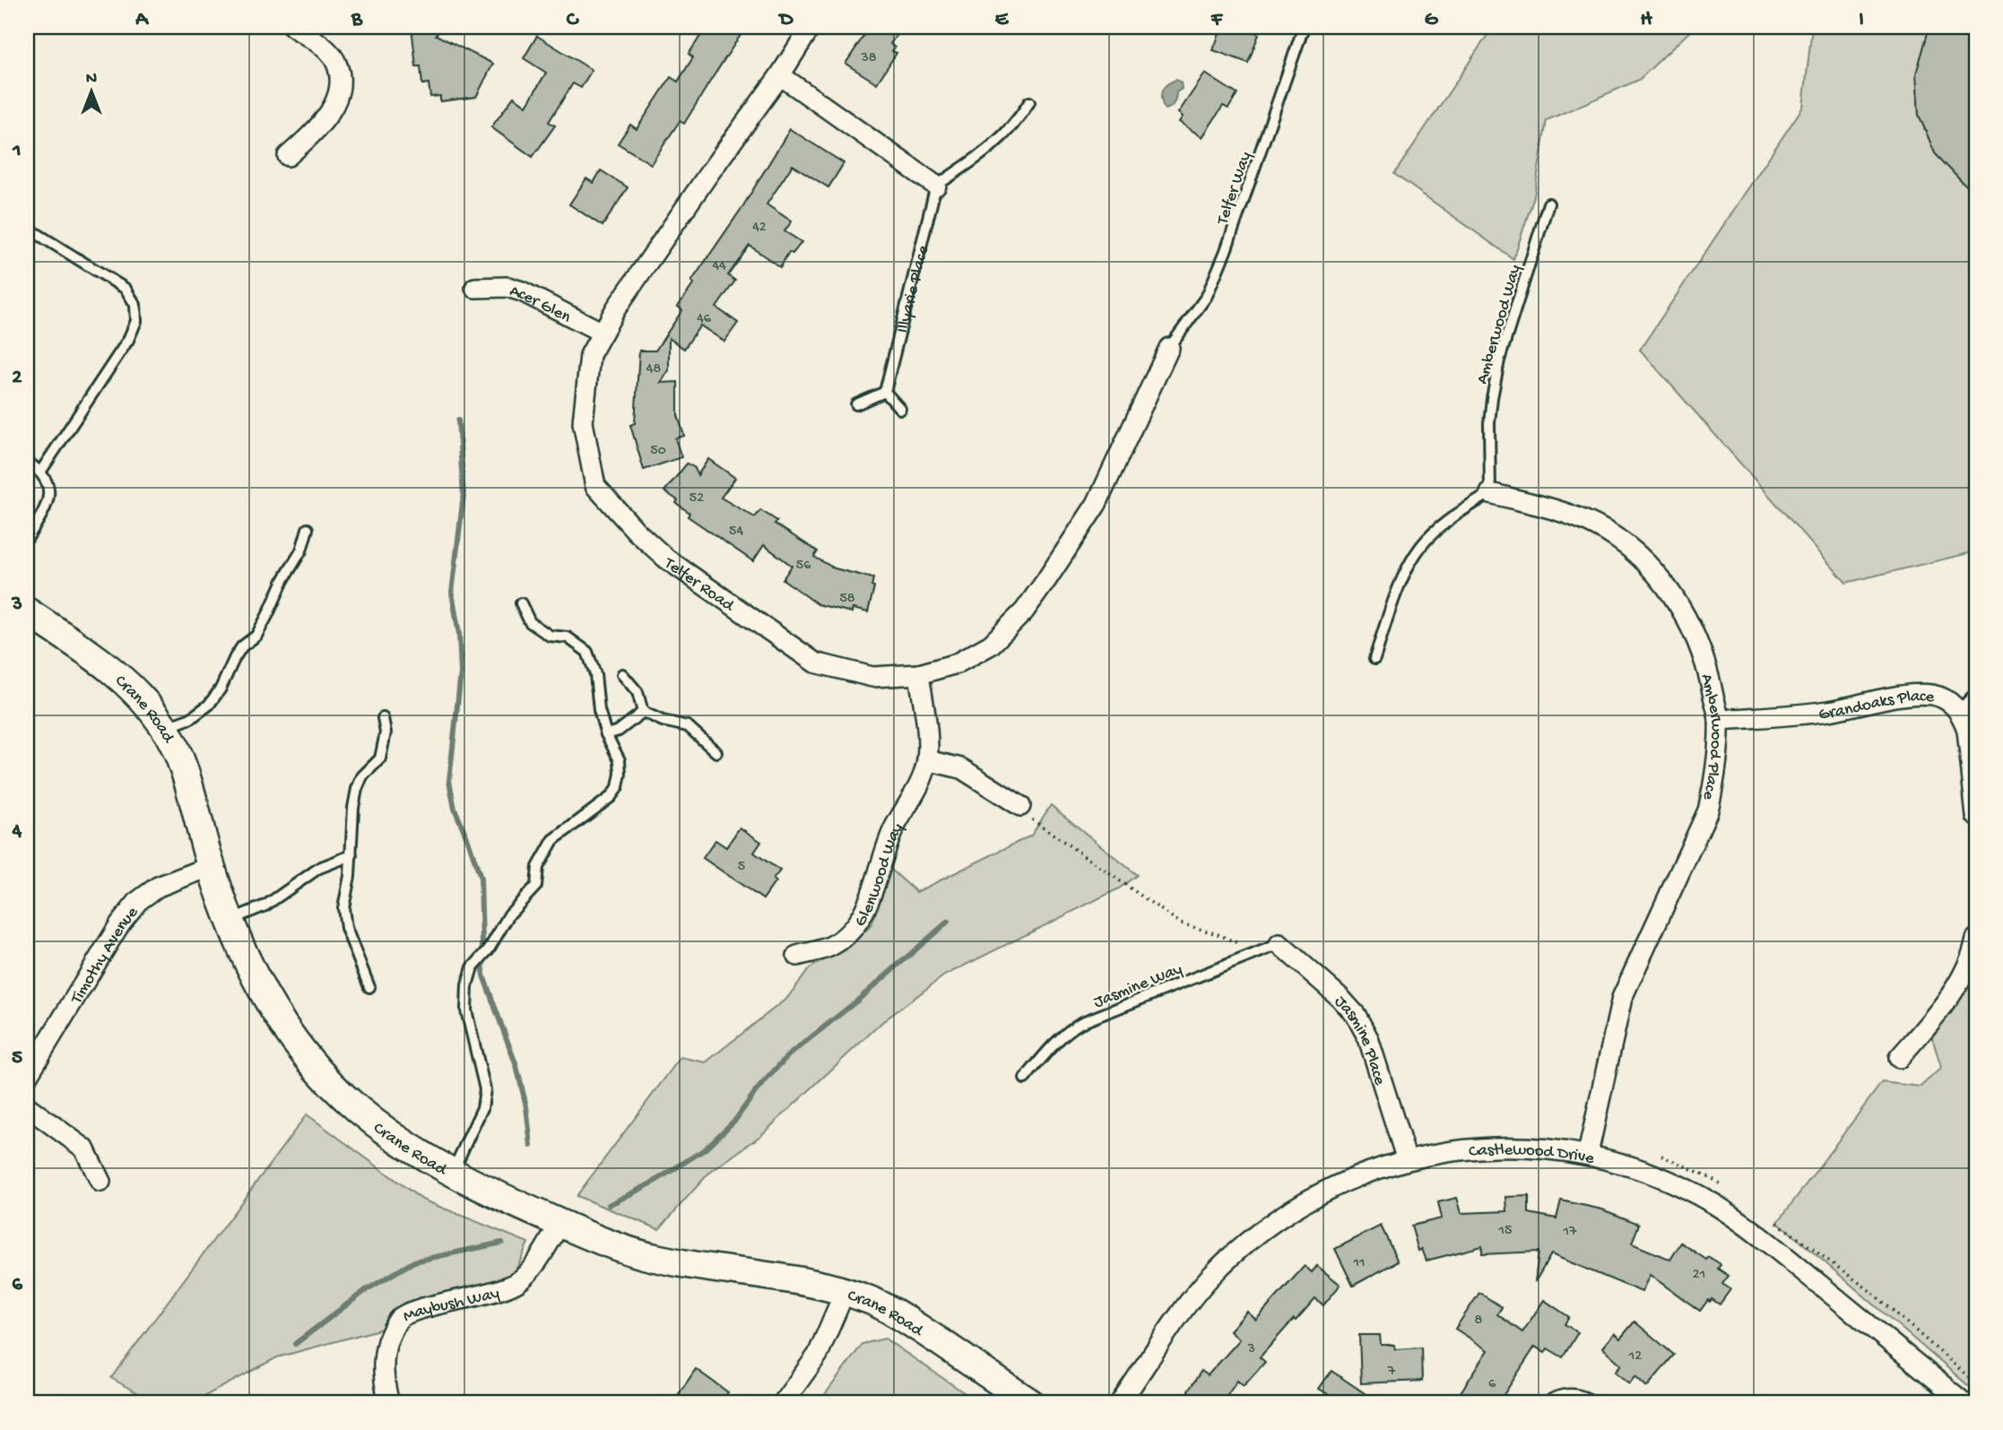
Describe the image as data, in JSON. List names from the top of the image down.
{
  "streets": {
    "street": [
      "Acer Glen",
      "Telfer Road",
      "Grandoaks Place",
      "Crane Road",
      "Amberwood Place",
      "Glenwood Way",
      "Timothy Avenue",
      "Jasmine Place",
      "Castlewood Drive",
      "Maybush Way"
    ],
    "lane": [
      "Telfer Way",
      "Illyarie Place",
      "Amberwood Way",
      "Jasmine Way"
    ]
  },
  "crossings": [
    ["Telfer Way", "Telfer Road"],
    ["Acer Glen", "Telfer Road"],
    ["Amberwood Way", "Amberwood Place"],
    ["Telfer Road", "Glenwood Way"],
    ["Grandoaks Place", "Amberwood Place"],
    ["Crane Road", "Timothy Avenue"],
    ["Crane Road", "Maybush Way"],
    ["Amberwood Place", "Castlewood Drive"],
    ["Jasmine Way", "Jasmine Place"],
    ["Jasmine Place", "Castlewood Drive"]
  ],
  "house_numbers": [
    "38",
    "42",
    "44",
    "46",
    "48",
    "50",
    "52",
    "54",
    "56",
    "58",
    "5",
    "15",
    "17",
    "11",
    "21",
    "8",
    "3",
    "12",
    "7",
    "6"
  ],
  "north": "top",
  "grid": {
    "columns": [
      "A",
      "B",
      "C",
      "D",
      "E",
      "F",
      "G",
      "H",
      "I"
    ],
    "rows": [
      "1",
      "2",
      "3",
      "4",
      "5",
      "6"
    ]
  }
}
